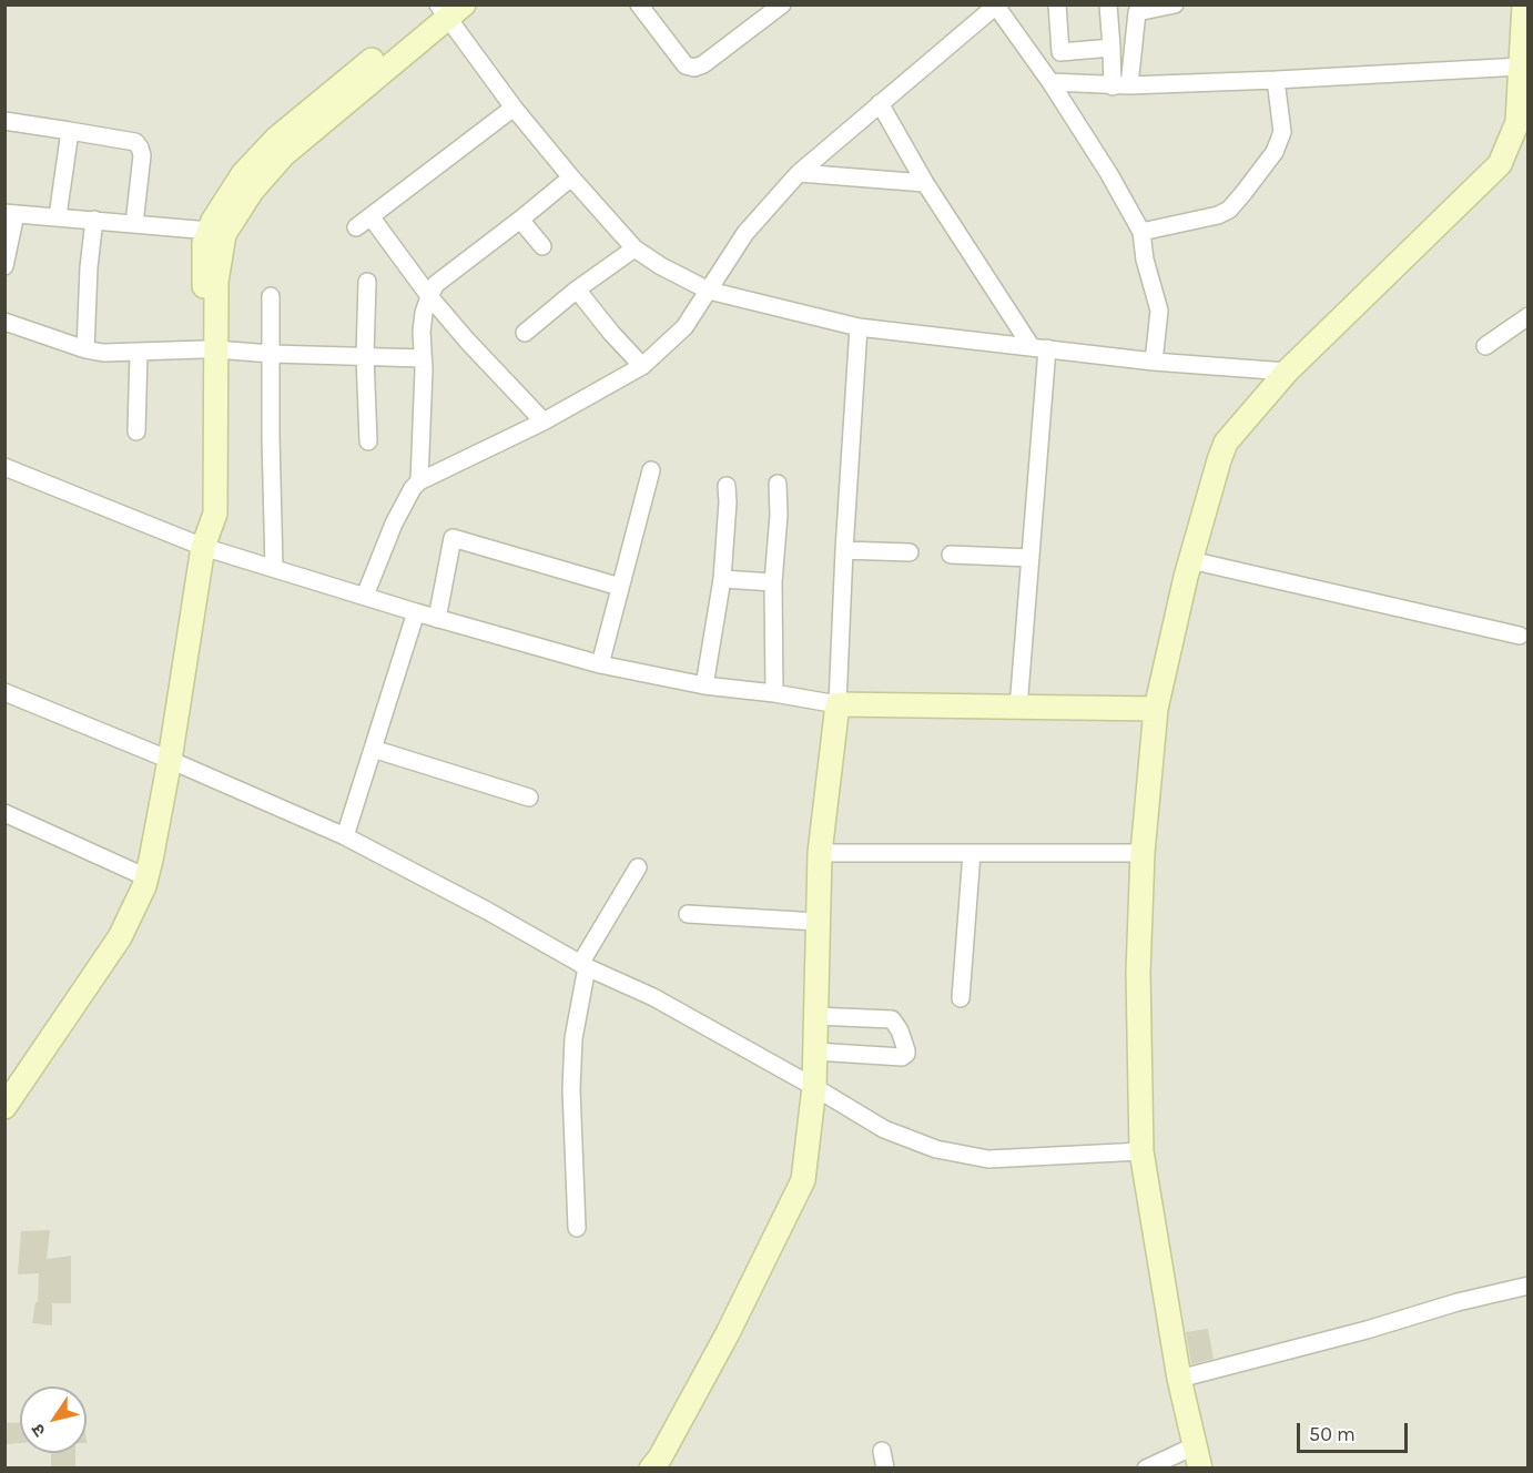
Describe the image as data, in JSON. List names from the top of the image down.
{
  "scale_bar": "50 m",
  "north": "bottom left"
}
